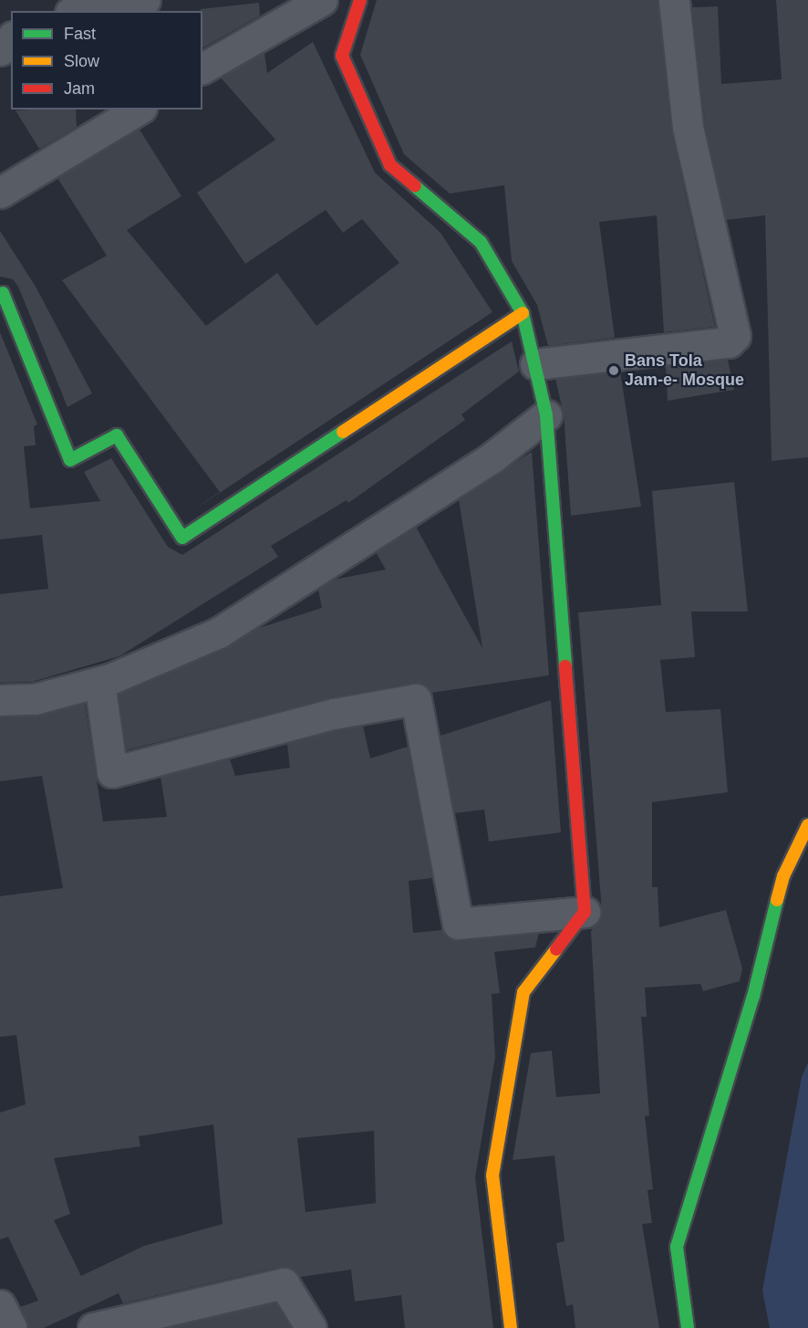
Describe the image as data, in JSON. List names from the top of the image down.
{
  "places": ["Bans Tola Jam-e- Mosque"],
  "legend": ["Fast", "Slow", "Jam"]
}
